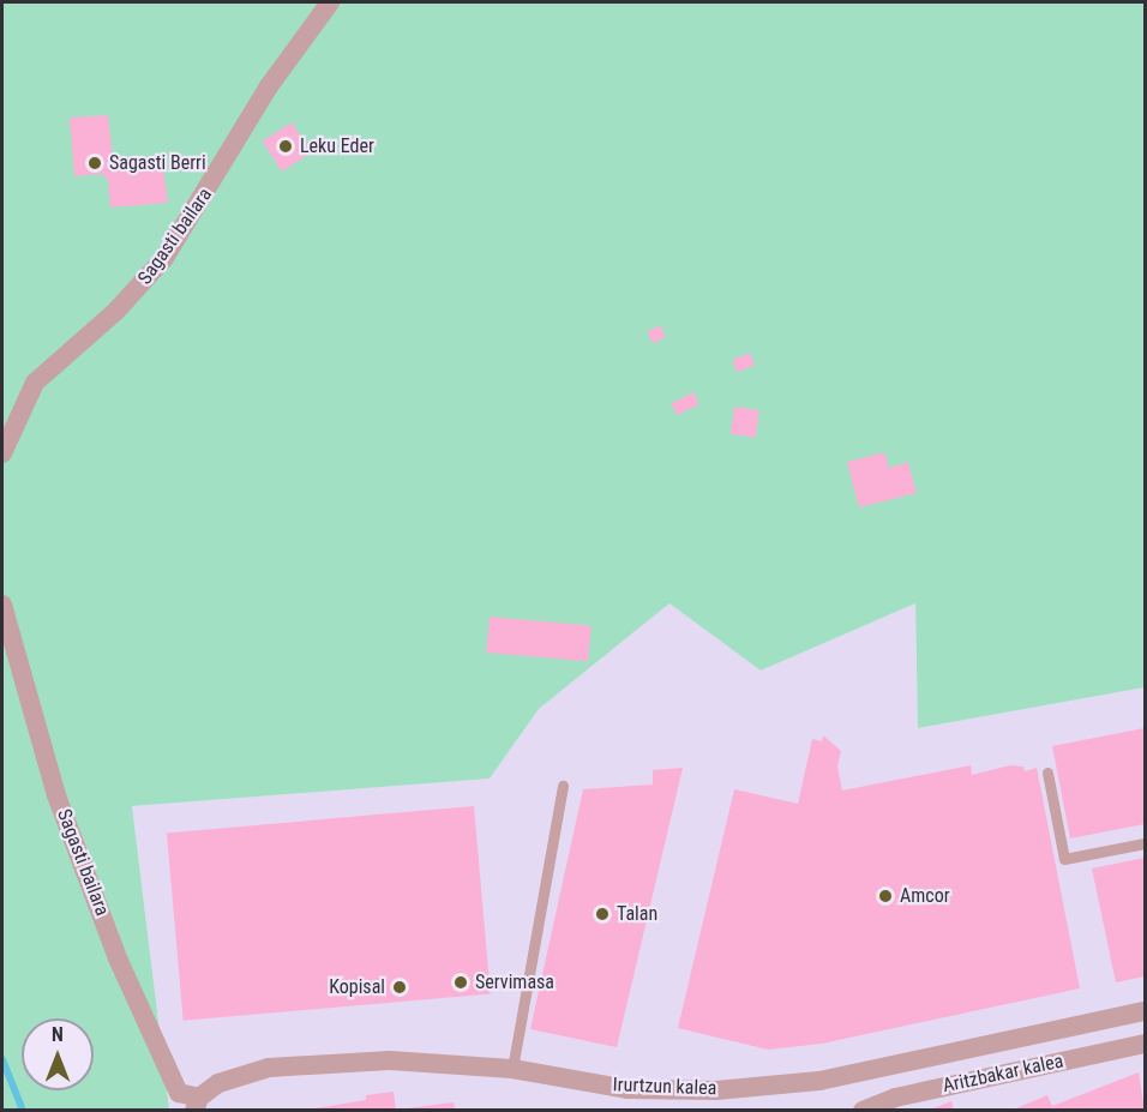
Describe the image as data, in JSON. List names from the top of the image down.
{
  "streets": {
    "street": ["Sagasti bailara", "Aritzbakar kalea", "Irurtzun kalea"]
  },
  "crossings": [
    ["Sagasti bailara", "Irurtzun kalea"]
  ],
  "places": [
    "Leku Eder",
    "Sagasti Berri",
    "Amcor",
    "Talan",
    "Servimasa",
    "Kopisal"
  ],
  "north": "top"
}
